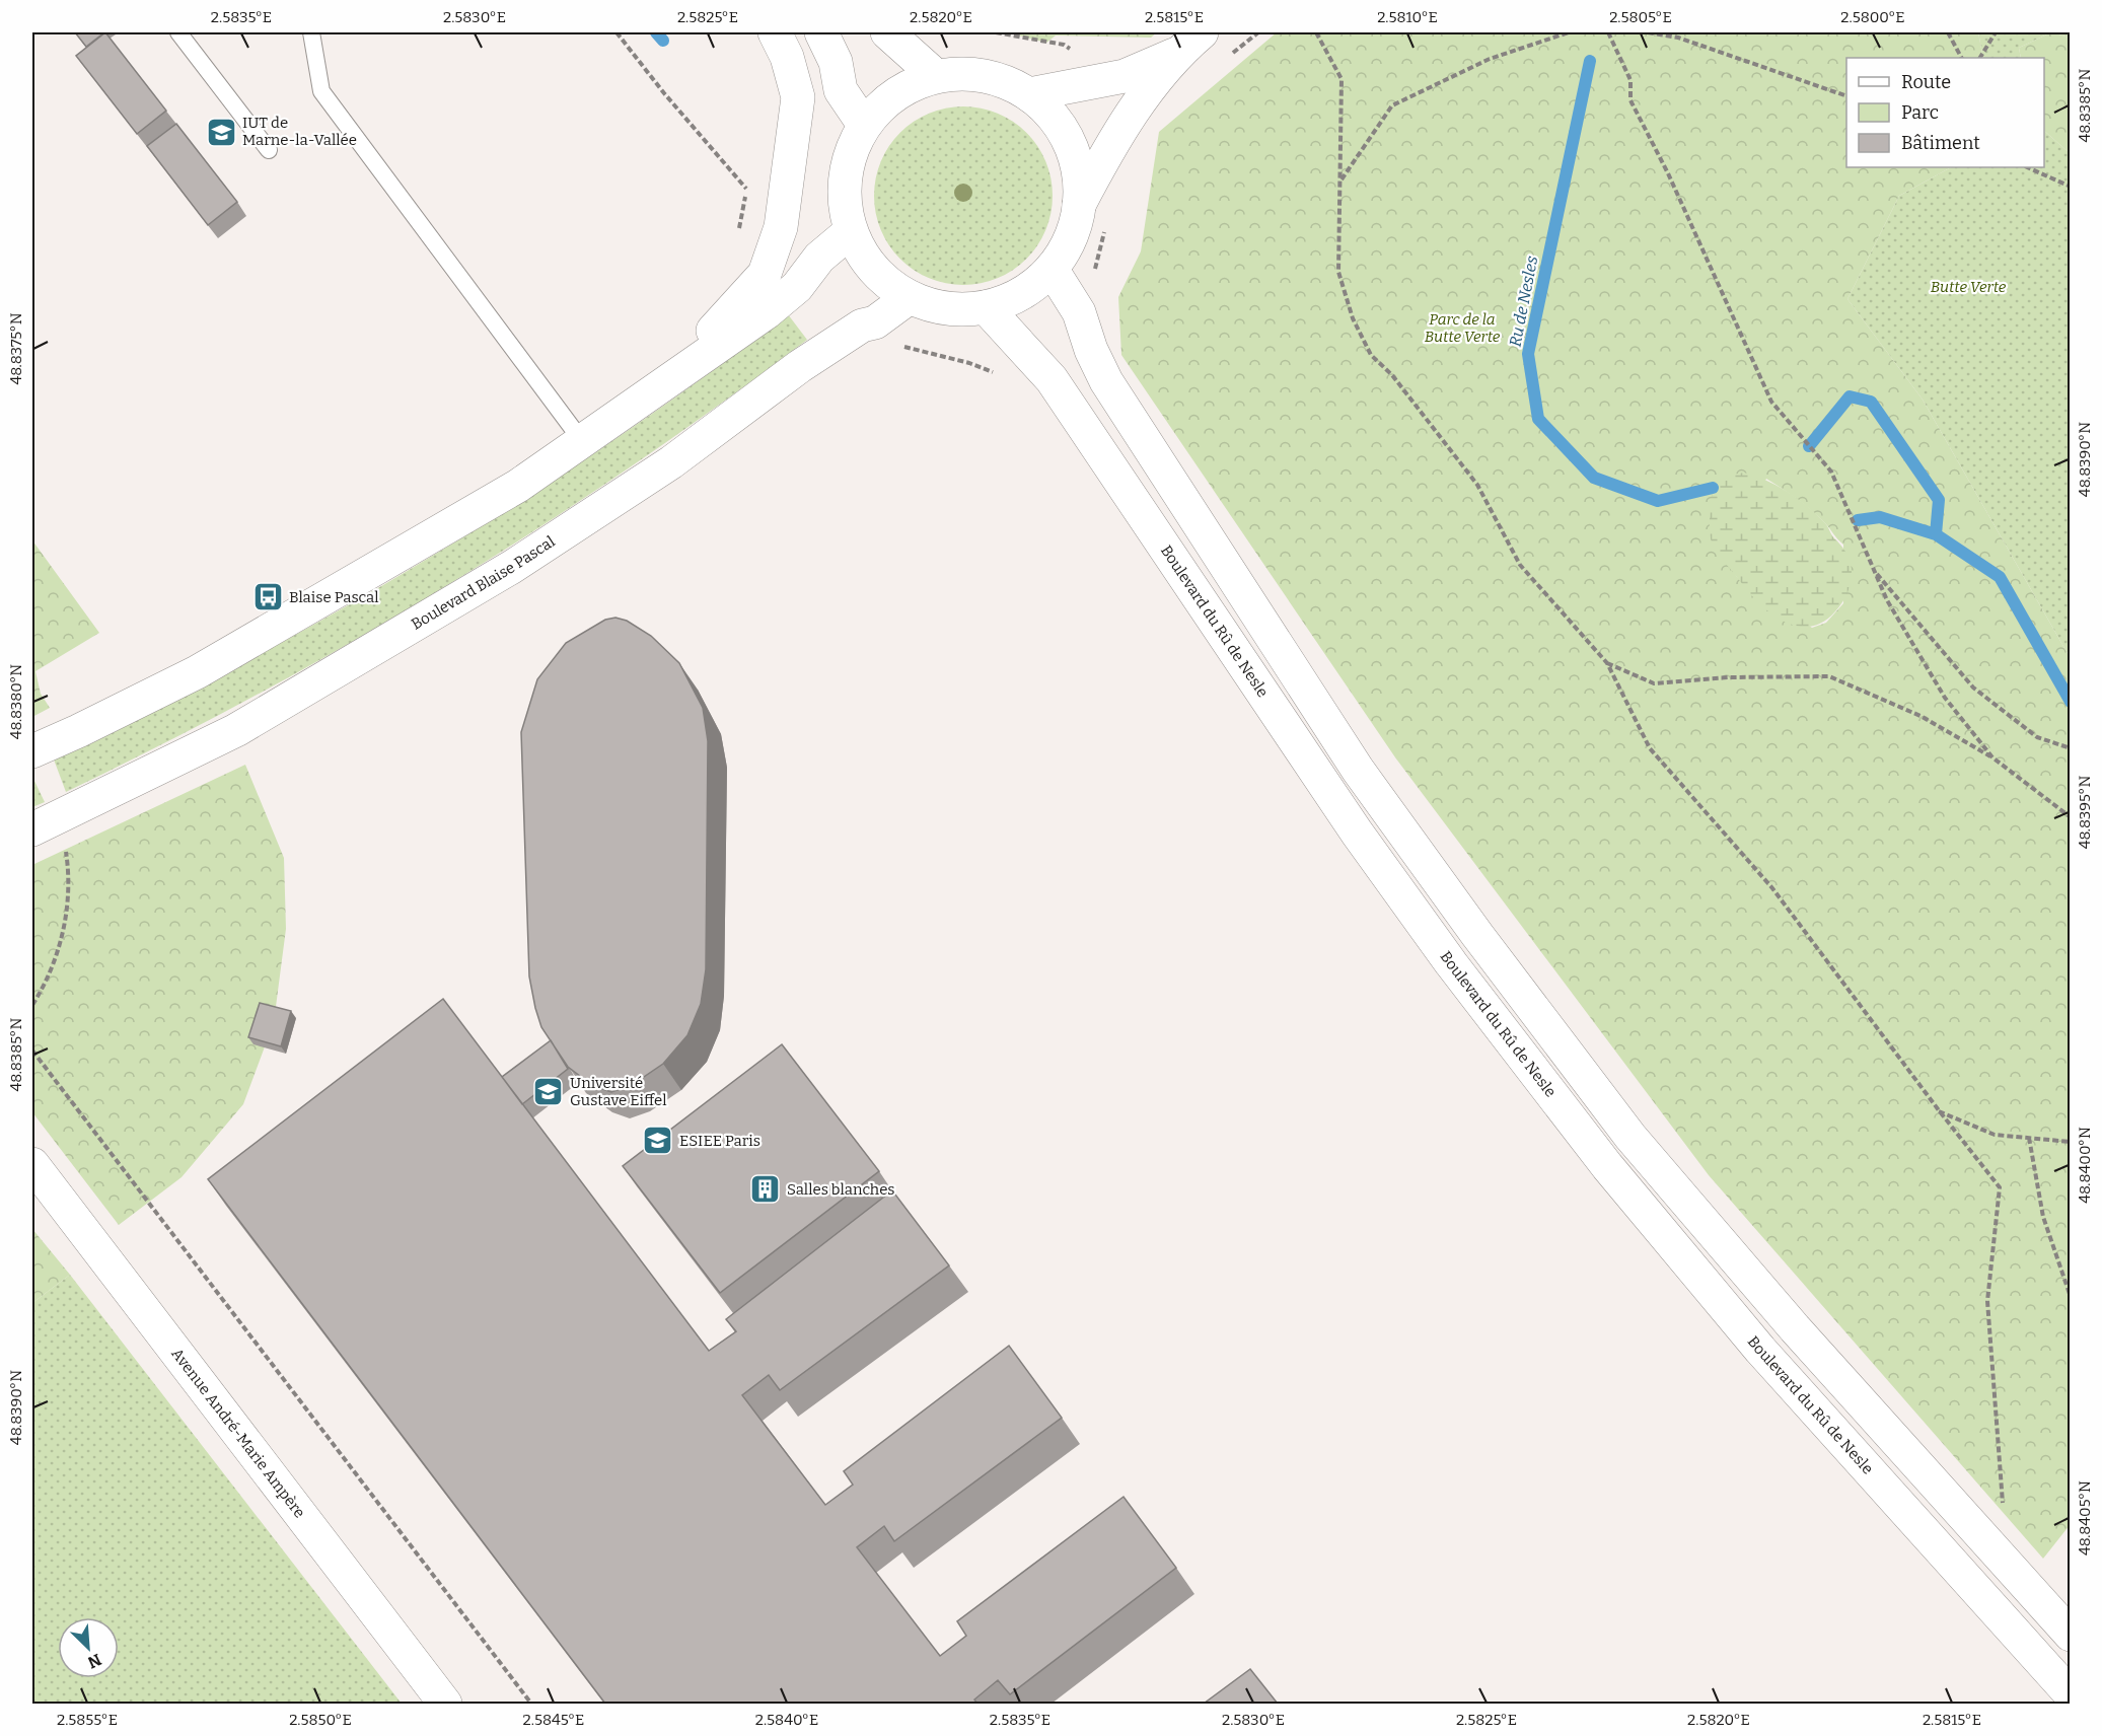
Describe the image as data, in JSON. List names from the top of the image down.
{
  "streets": {
    "main road": ["Boulevard Blaise Pascal", "Boulevard du Rû de Nesle", "Avenue André-Marie Ampère"]
  },
  "water": ["Ru de Nesles"],
  "parks": ["Butte Verte", "Parc de la Butte Verte"],
  "places": {
    "school or university": ["IUT de Marne-la-Vallée", "Université Gustave Eiffel", "ESIEE Paris"],
    "bus stop": ["Blaise Pascal"],
    "building": ["Salles blanches"]
  },
  "legend": ["Route", "Parc", "Bâtiment"],
  "north": "bottom right",
  "coordinates": [
    "2.5835°E",
    "2.5830°E",
    "2.5825°E",
    "2.5820°E",
    "2.5815°E",
    "2.5810°E",
    "2.5805°E",
    "2.5800°E",
    "48.8385°N",
    "48.8375°N",
    "48.8390°N",
    "48.8380°N",
    "48.8395°N",
    "48.8400°N",
    "48.8405°N",
    "2.5855°E",
    "2.5850°E",
    "2.5845°E",
    "2.5840°E"
  ]
}
